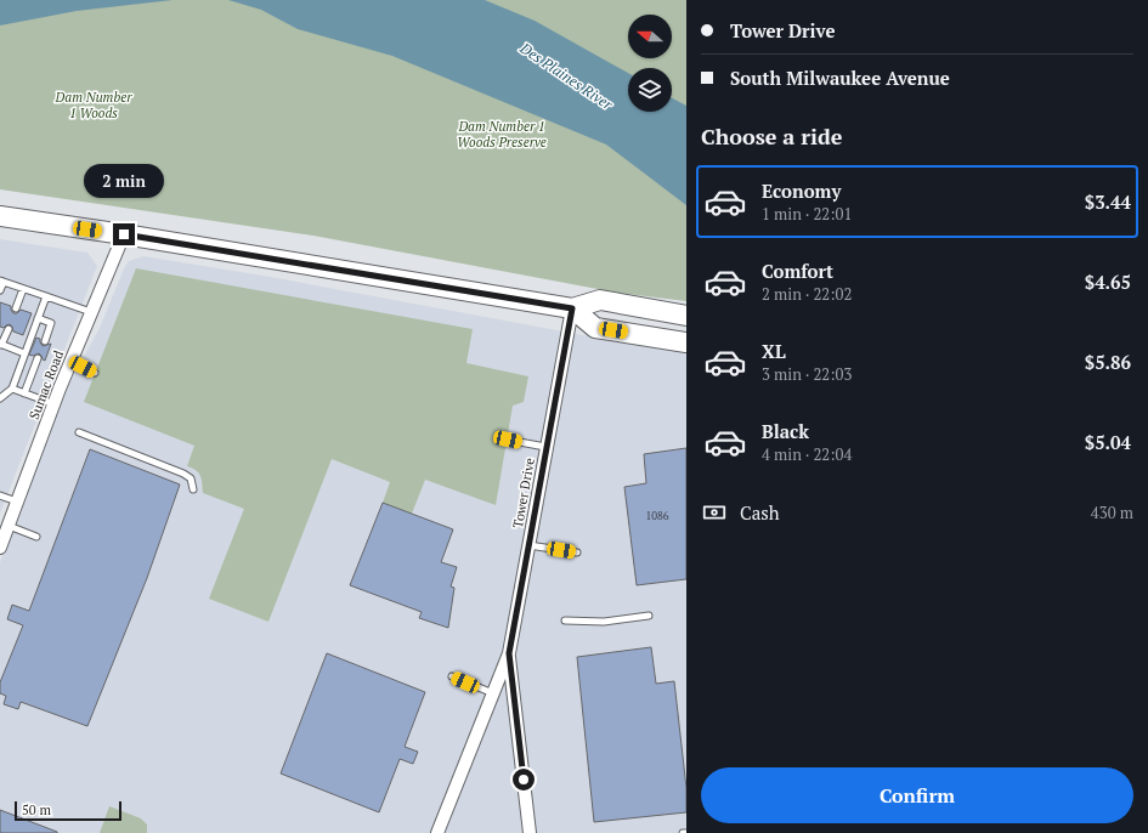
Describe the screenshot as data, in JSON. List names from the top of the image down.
{
  "streets": {
    "street": ["Sumac Road", "Tower Drive"]
  },
  "water": ["Des Plaines River"],
  "parks": ["Dam Number 1 Woods", "Dam Number 1 Woods Preserve"],
  "house_numbers": ["1086"],
  "scale_bar": "50 m",
  "north": "left",
  "page": {
    "banner": ["Tower Drive", "South Milwaukee Avenue"],
    "heading": "Choose a ride",
    "bubble": "2 min",
    "list": [
      {
        "name": "Economy",
        "note": "1 min · 22:01",
        "value": "$3.44"
      },
      {
        "name": "Comfort",
        "note": "2 min · 22:02",
        "value": "$4.65"
      },
      {
        "name": "XL",
        "note": "3 min · 22:03",
        "value": "$5.86"
      },
      {
        "name": "Black",
        "note": "4 min · 22:04",
        "value": "$5.04"
      }
    ],
    "pay": ["Cash", "430 m"],
    "buttons": "Confirm",
    "scale": "50 m"
  }
}
